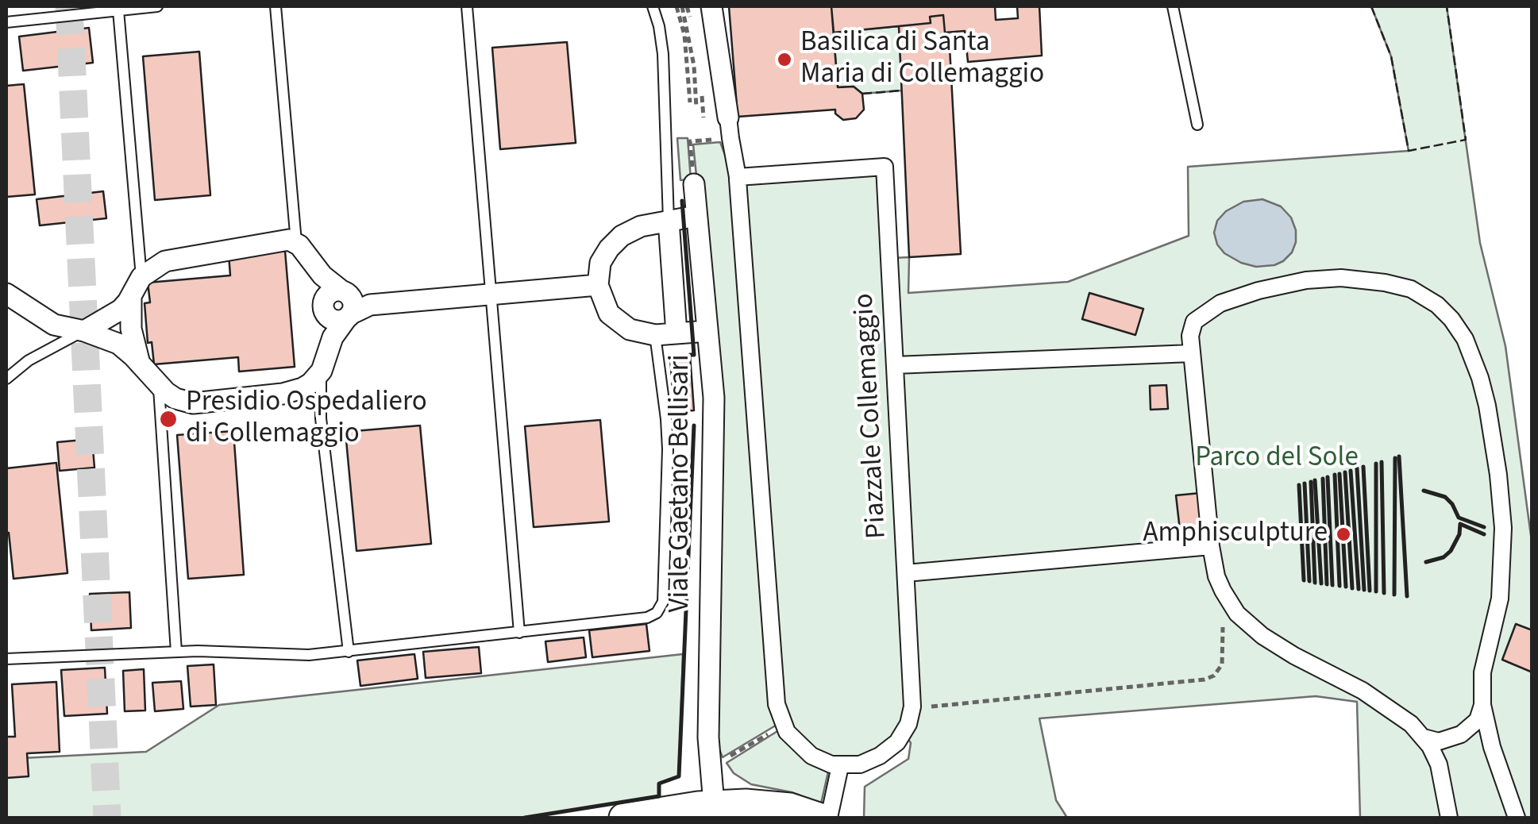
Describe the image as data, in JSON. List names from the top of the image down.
{
  "streets": {
    "street": ["Piazzale Collemaggio", "Viale Gaetano Bellisari"]
  },
  "parks": ["Parco del Sole"],
  "places": ["Basilica di Santa Maria di Collemaggio", "Presidio Ospedaliero di Collemaggio", "Amphisculpture"]
}
